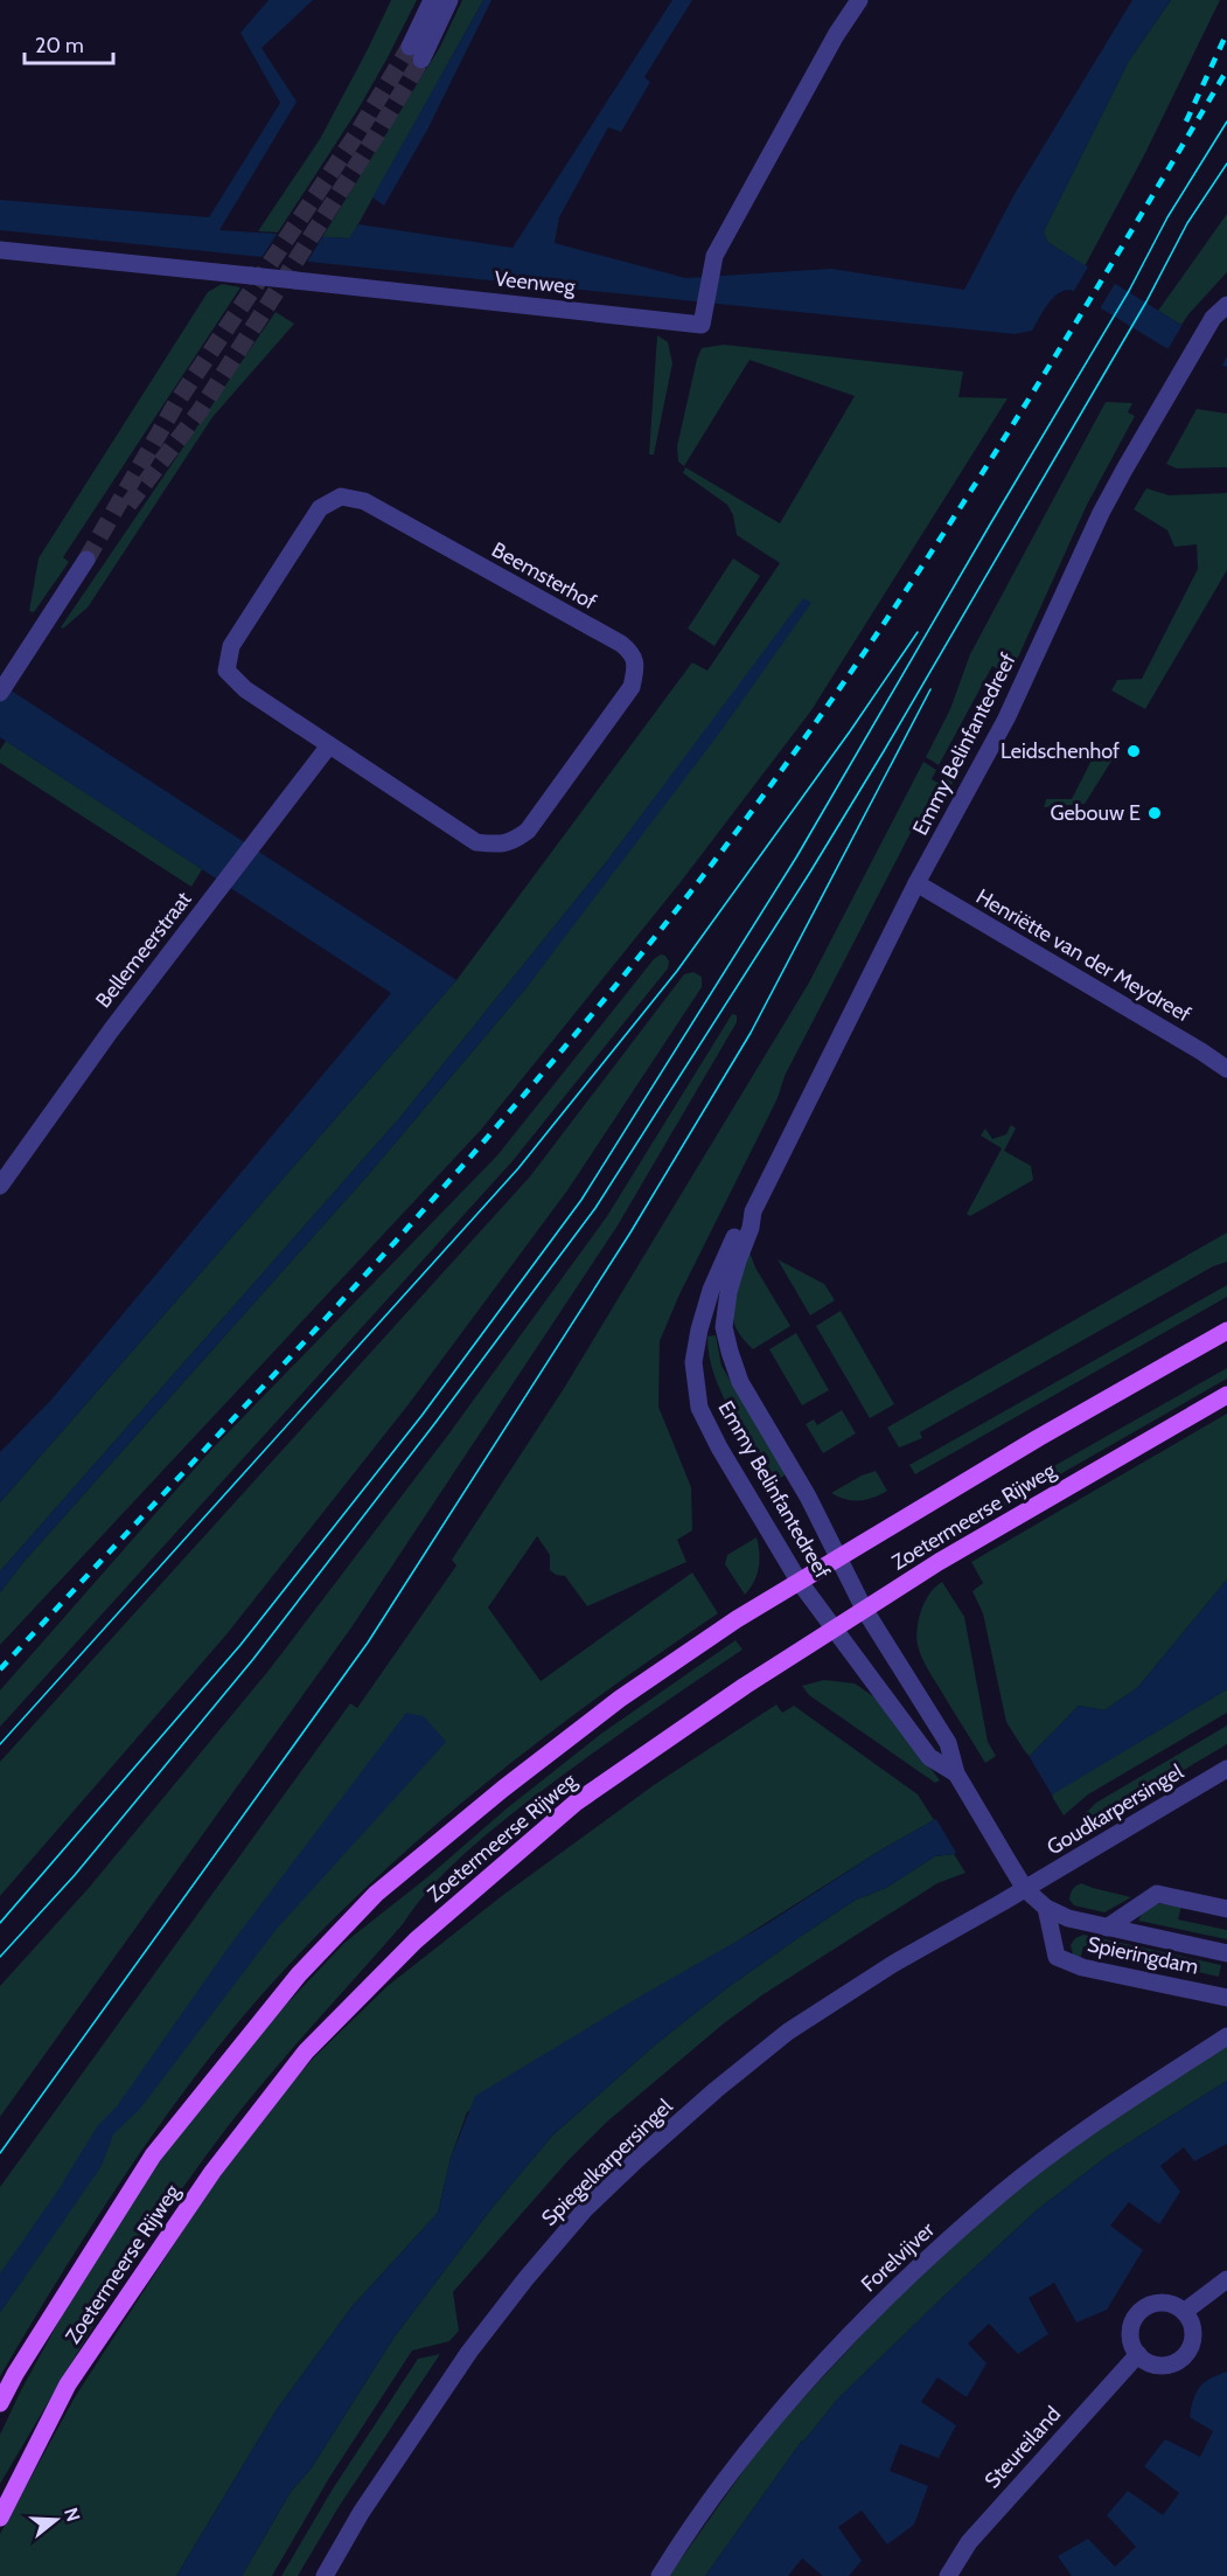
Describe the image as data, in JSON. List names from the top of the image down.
{
  "streets": {
    "main road": ["Zoetermeerse Rijweg"],
    "street": [
      "Veenweg",
      "Beemsterhof",
      "Emmy Belinfantedreef",
      "Bellemeerstraat",
      "Henriëtte van der Meydreef",
      "Goudkarpersingel",
      "Spieringdam",
      "Spiegelkarpersingel",
      "Forelvijver",
      "Steureiland"
    ]
  },
  "crossings": [
    ["Beemsterhof", "Bellemeerstraat"],
    ["Emmy Belinfantedreef", "Henriëtte van der Meydreef"],
    ["Emmy Belinfantedreef", "Zoetermeerse Rijweg"],
    ["Emmy Belinfantedreef", "Spieringdam"],
    ["Zoetermeerse Rijweg", "Spieringdam"],
    ["Goudkarpersingel", "Spieringdam"],
    ["Goudkarpersingel", "Spiegelkarpersingel"],
    ["Spieringdam", "Spiegelkarpersingel"]
  ],
  "places": ["Leidschenhof", "Gebouw E"],
  "scale_bar": "20 m",
  "north": "right"
}
